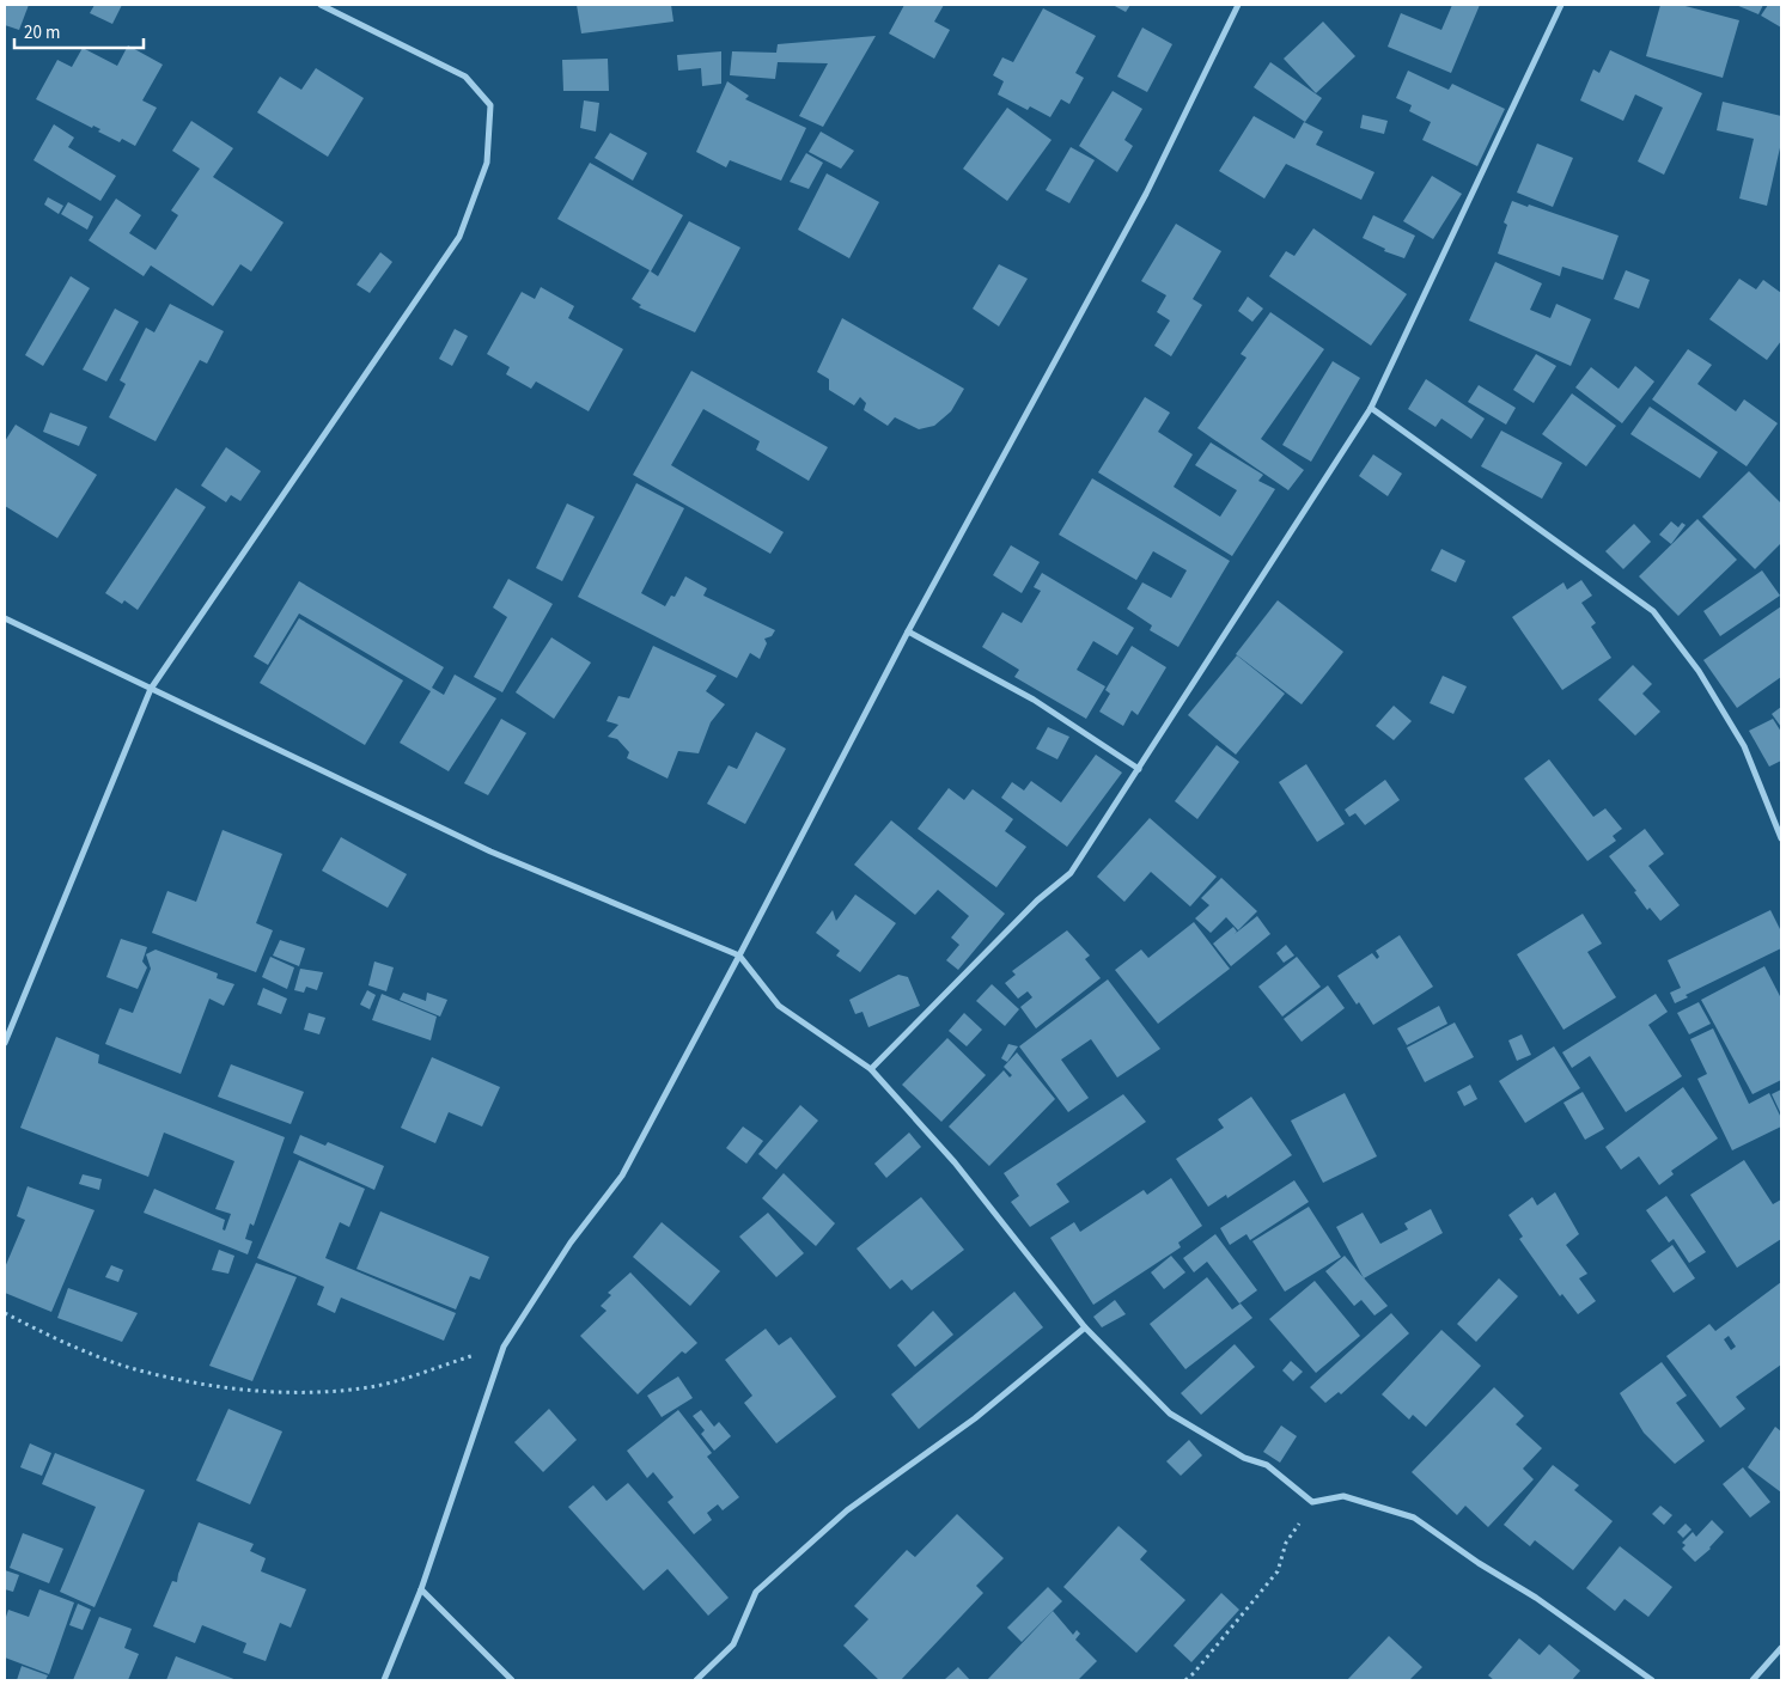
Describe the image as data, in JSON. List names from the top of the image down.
{
  "scale_bar": "20 m"
}
